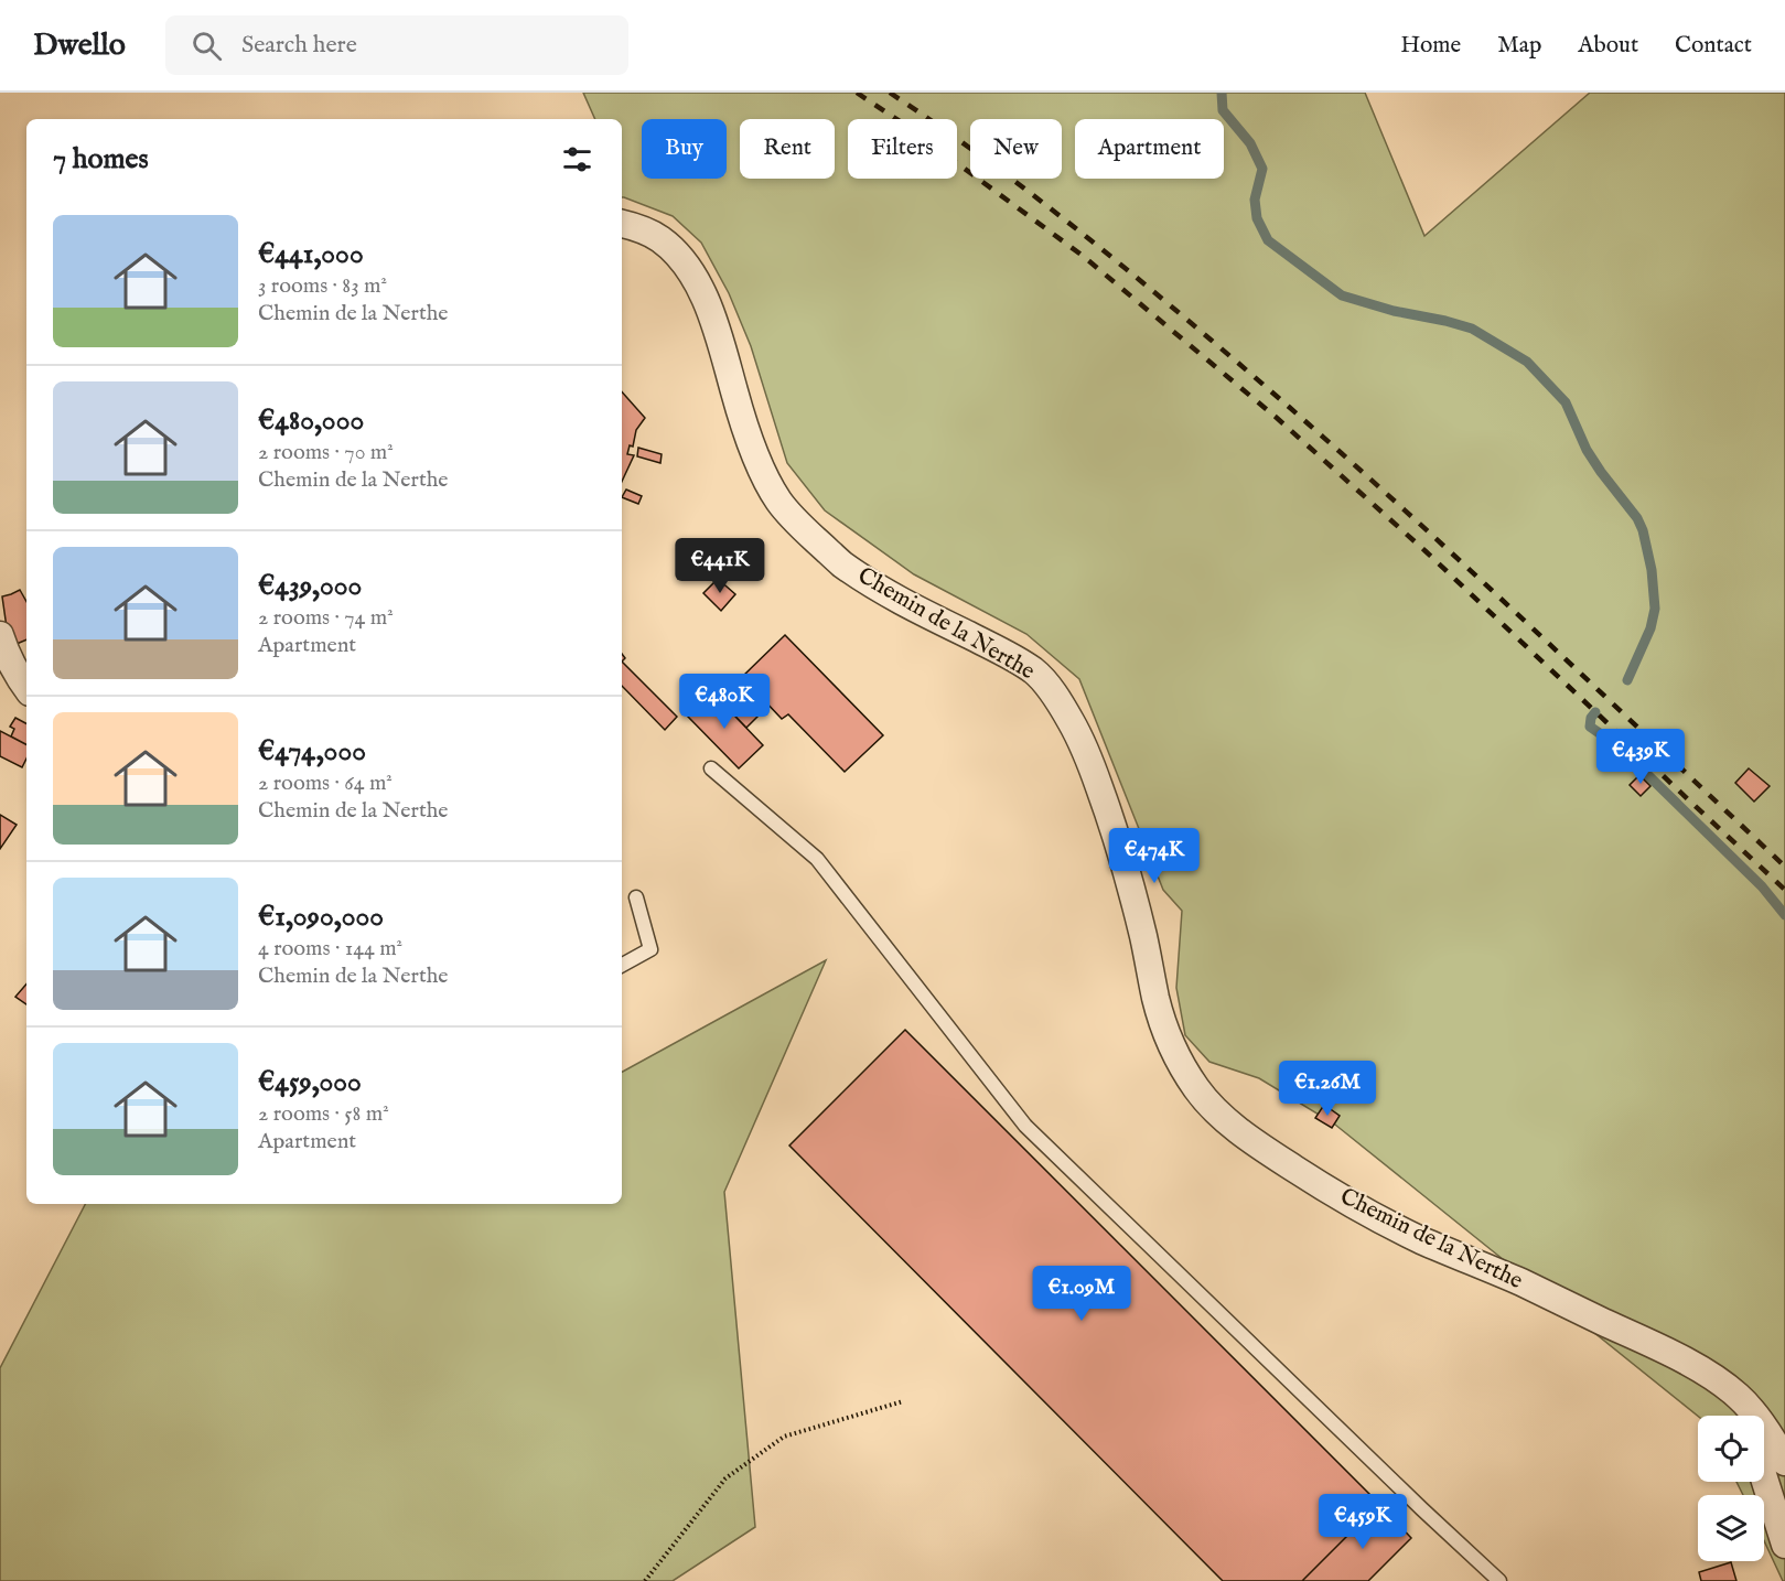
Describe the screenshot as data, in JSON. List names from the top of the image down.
{
  "streets": {
    "street": ["Chemin de la Nerthe"]
  },
  "page": {
    "header": "Dwello",
    "search": "Search here",
    "nav": [
      "Home",
      "Map",
      "About",
      "Contact"
    ],
    "chip": [
      "Buy",
      "Rent",
      "Filters",
      "New",
      "Apartment"
    ],
    "heading": "7 homes",
    "list": [
      {
        "name": "€441,000",
        "note": "3 rooms · 83 m² · Chemin de la Nerthe"
      },
      {
        "name": "€480,000",
        "note": "2 rooms · 70 m² · Chemin de la Nerthe"
      },
      {
        "name": "€439,000",
        "note": "2 rooms · 74 m² · Apartment"
      },
      {
        "name": "€474,000",
        "note": "2 rooms · 64 m² · Chemin de la Nerthe"
      },
      {
        "name": "€1,090,000",
        "note": "4 rooms · 144 m² · Chemin de la Nerthe"
      },
      {
        "name": "€459,000",
        "note": "2 rooms · 58 m² · Apartment"
      }
    ],
    "price": [
      "€441K",
      "€480K",
      "€439K",
      "€474K",
      "€1.26M",
      "€1.09M",
      "€459K"
    ]
  }
}
